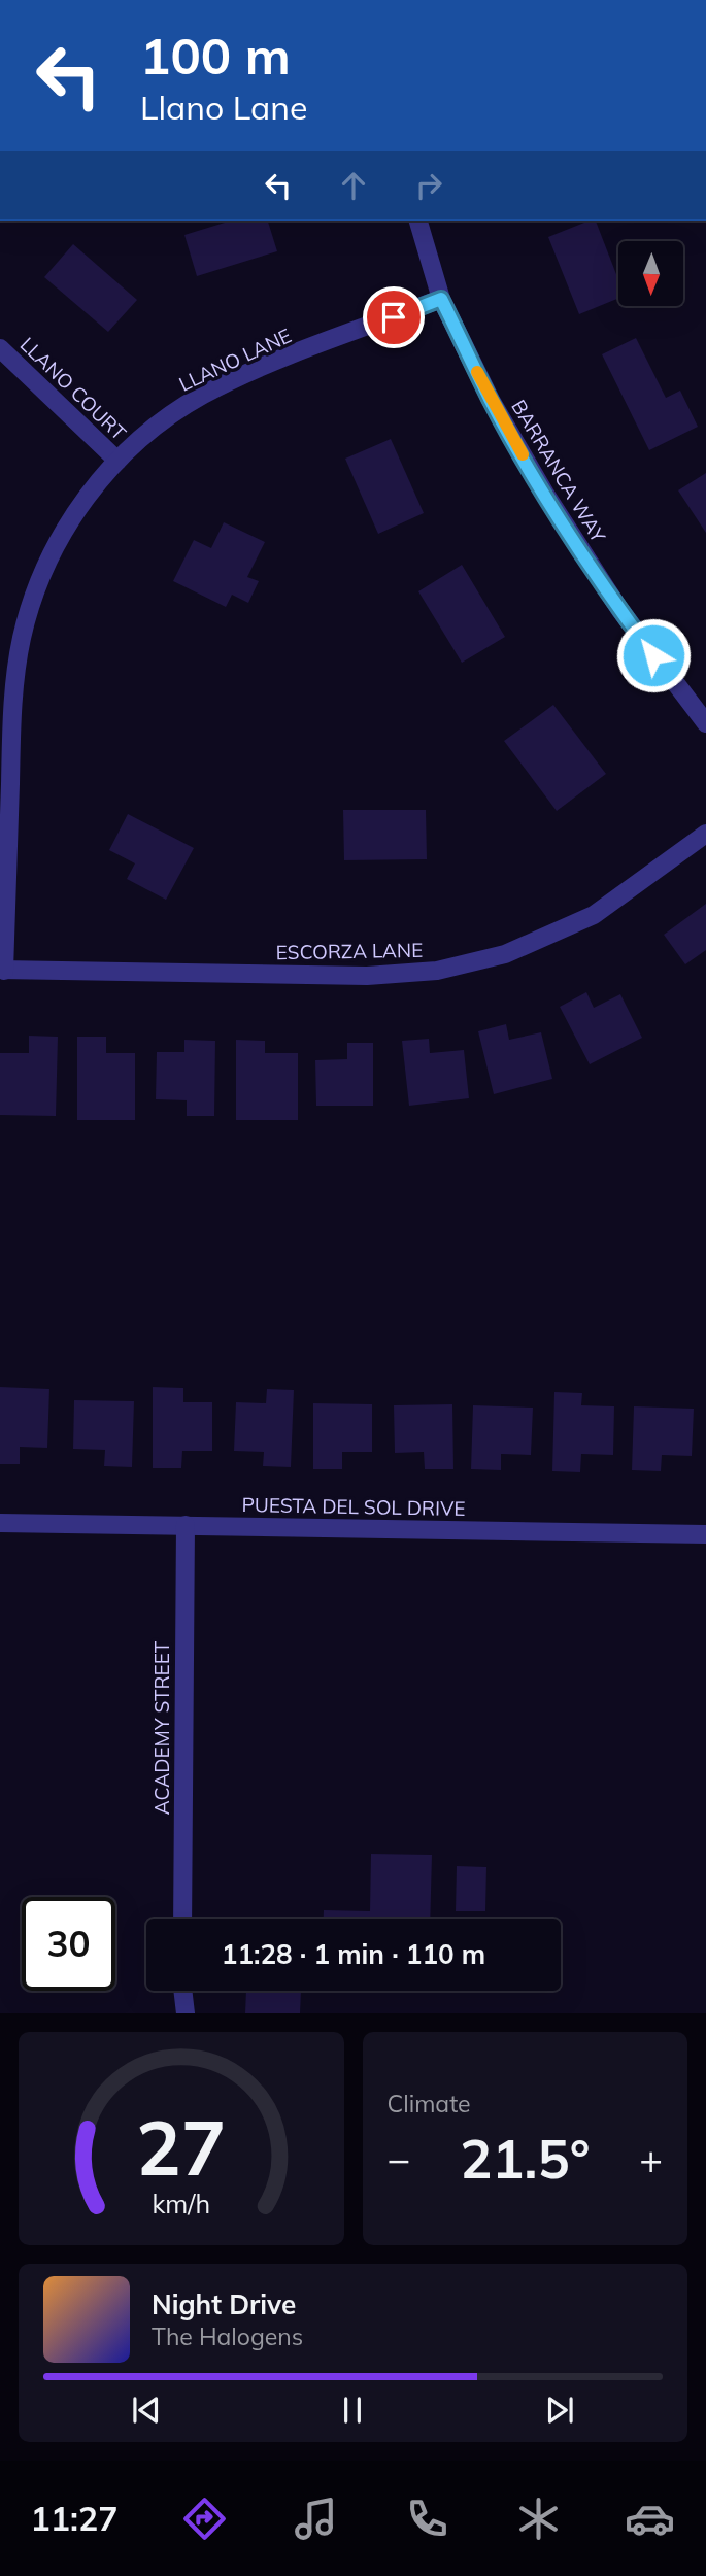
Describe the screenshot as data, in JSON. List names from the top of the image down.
{
  "streets": {
    "street": [
      "LLANO LANE",
      "LLANO COURT",
      "BARRANCA WAY",
      "ESCORZA LANE",
      "PUESTA DEL SOL DRIVE",
      "ACADEMY STREET"
    ]
  },
  "crossings": [
    ["LLANO LANE", "LLANO COURT"],
    ["LLANO LANE", "BARRANCA WAY"],
    ["LLANO LANE", "ESCORZA LANE"],
    ["PUESTA DEL SOL DRIVE", "ACADEMY STREET"]
  ],
  "north": "bottom",
  "page": {
    "turn": ["100 m", "Llano Lane"],
    "limit": "30",
    "trip": "11:28 · 1 min · 110 m",
    "tile": "Climate",
    "heat": ["−", "21.5°", "+"],
    "song": ["Night Drive", "The Halogens"],
    "tabs": "11:27",
    "gauge": ["27", "km/h"]
  }
}
